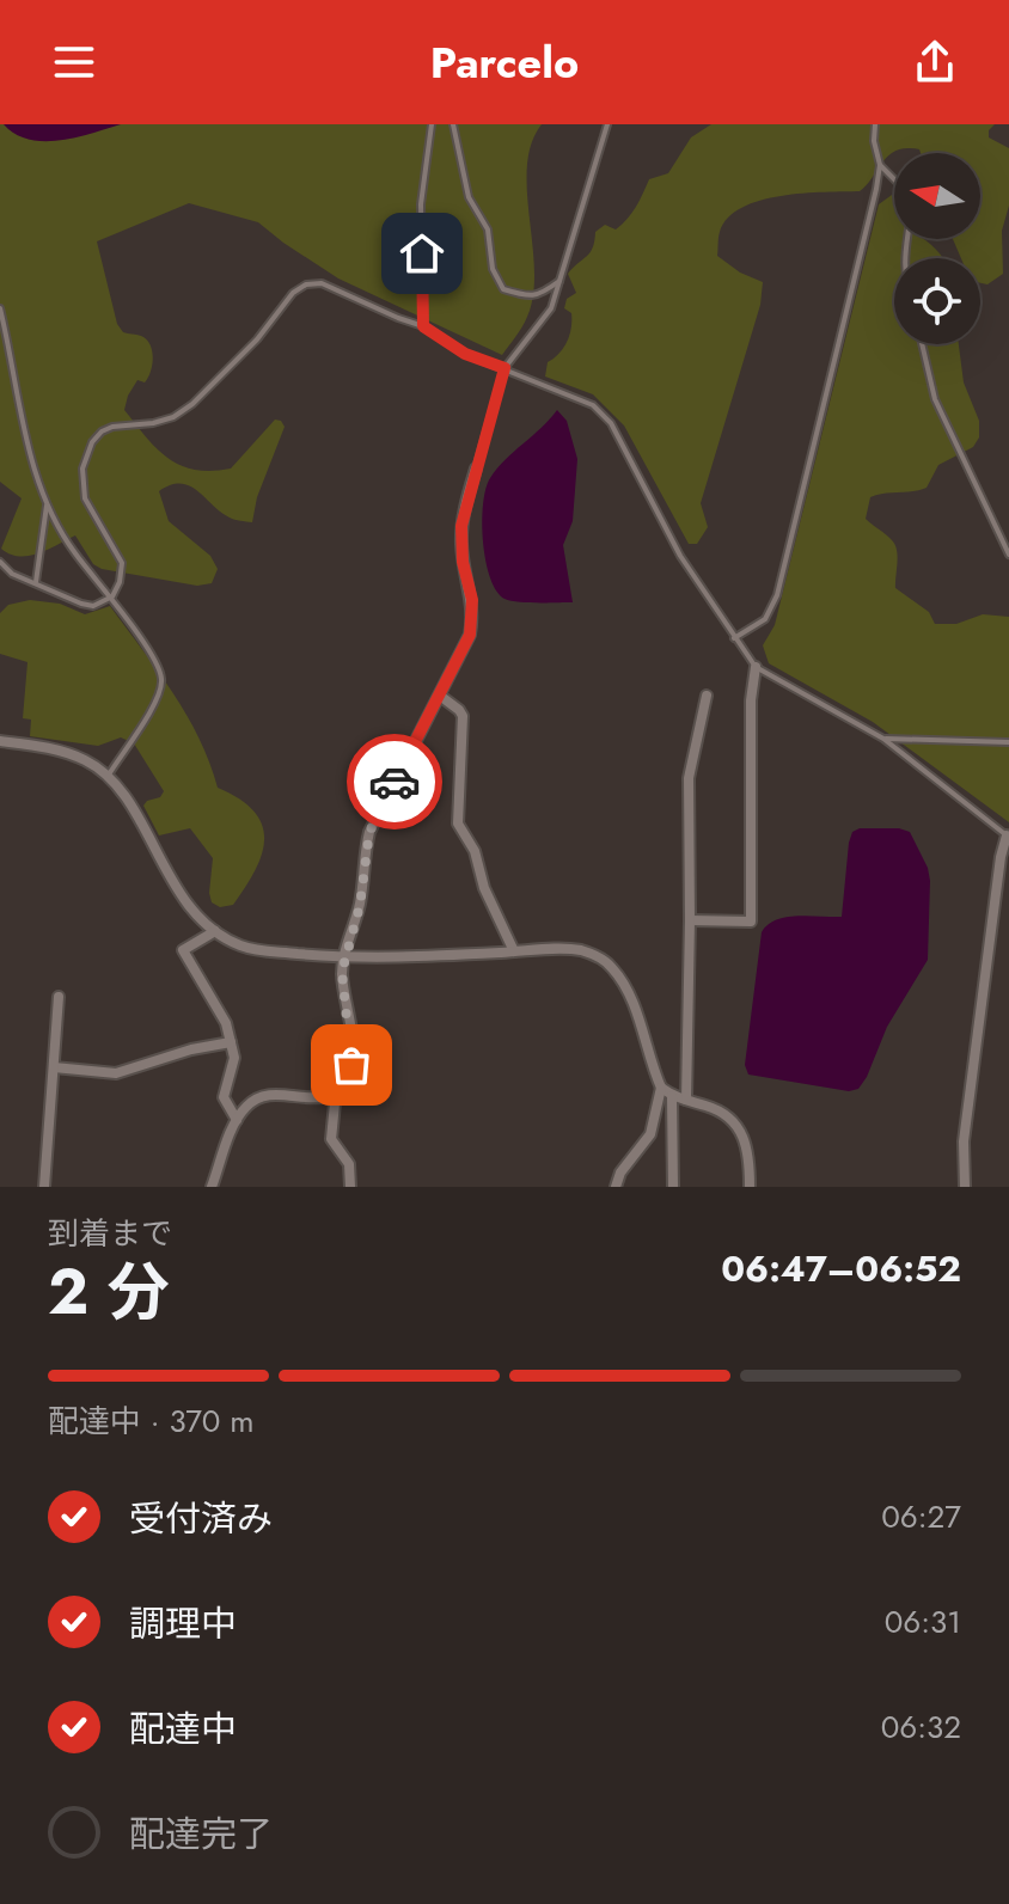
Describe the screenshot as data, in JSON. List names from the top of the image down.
{
  "north": "left",
  "page": {
    "header": "Parcelo",
    "heading": ["2 分", "到着まで", "06:47–06:52"],
    "bar": "配達中 · 370 m",
    "list": [
      ["受付済み", "06:27"],
      ["調理中", "06:31"],
      ["配達中", "06:32"],
      "配達完了"
    ]
  }
}
